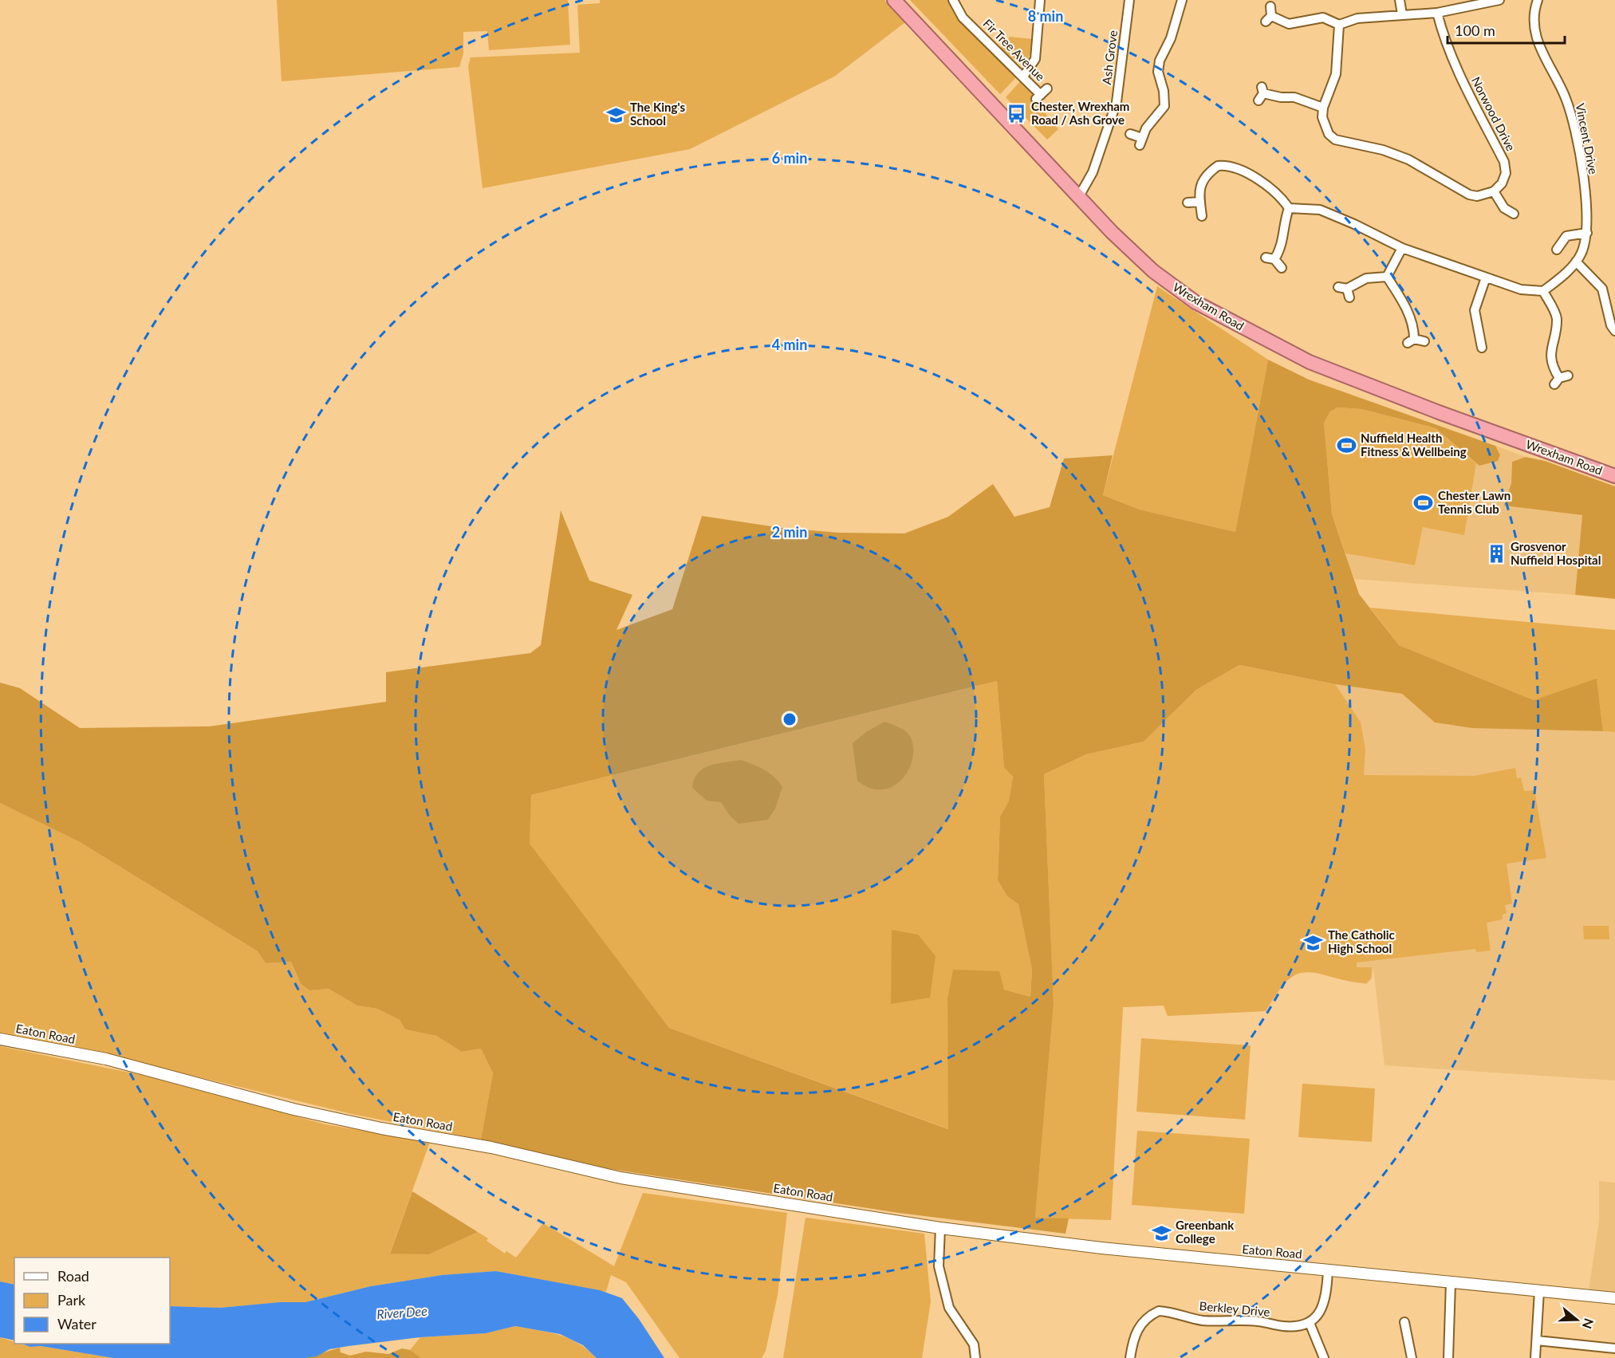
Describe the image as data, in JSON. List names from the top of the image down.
{
  "streets": {
    "highway": ["Wrexham Road"],
    "street": [
      "Fir Tree Avenue",
      "Ash Grove",
      "Norwood Drive",
      "Vincent Drive",
      "Eaton Road",
      "Berkley Drive"
    ]
  },
  "crossings": [
    ["Ash Grove", "Wrexham Road"]
  ],
  "water": ["River Dee"],
  "places": {
    "bus stop": ["Chester, Wrexham Road / Ash Grove"],
    "school or university": ["The King's School", "The Catholic High School", "Greenbank College"],
    "sports": ["Nuffield Health Fitness & Wellbeing", "Chester Lawn Tennis Club"],
    "building": ["Grosvenor Nuffield Hospital"]
  },
  "legend": ["Road", "Park", "Water"],
  "scale_bar": "100 m",
  "north": "right",
  "rings": [
    "8 min",
    "6 min",
    "4 min",
    "2 min"
  ]
}
